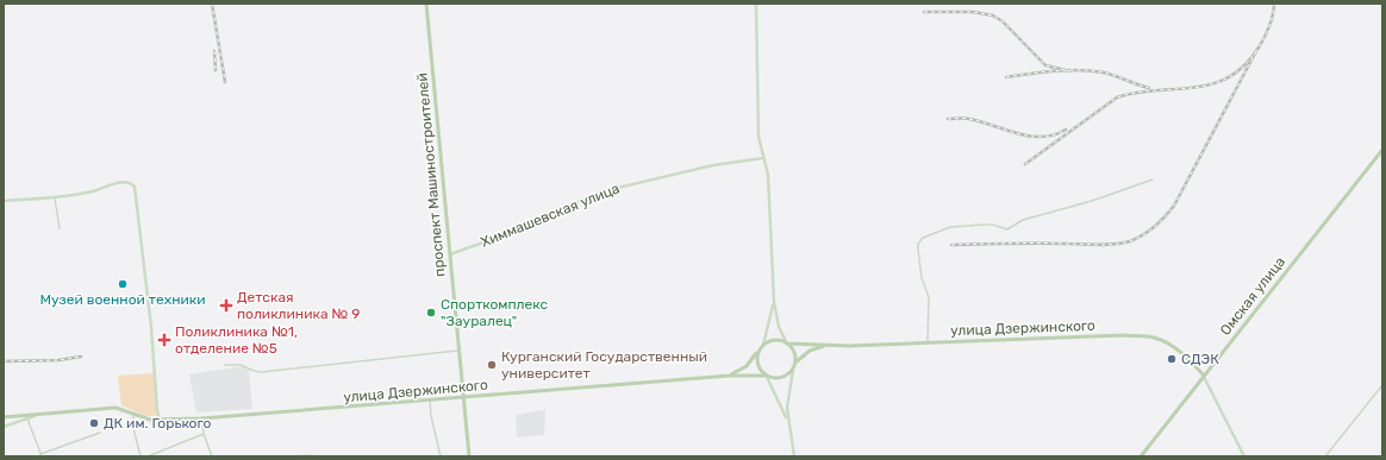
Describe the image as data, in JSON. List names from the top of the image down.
{
  "streets": {
    "main road": [
      "проспект Машиностроителей",
      "Химмашевская улица",
      "Омская улица",
      "улица Дзержинского"
    ]
  },
  "crossings": [
    ["проспект Машиностроителей", "Химмашевская улица"],
    ["проспект Машиностроителей", "улица Дзержинского"],
    ["Омская улица", "улица Дзержинского"]
  ],
  "places": {
    "other": [
      "Музей военной техники",
      "Спорткомплекс \"Зауралец\"",
      "СДЭК",
      "Курганский Государственный университет",
      "ДК им. Горького"
    ],
    "health": ["Детская поликлиника № 9", "Поликлиника №1, отделение №5"]
  }
}
